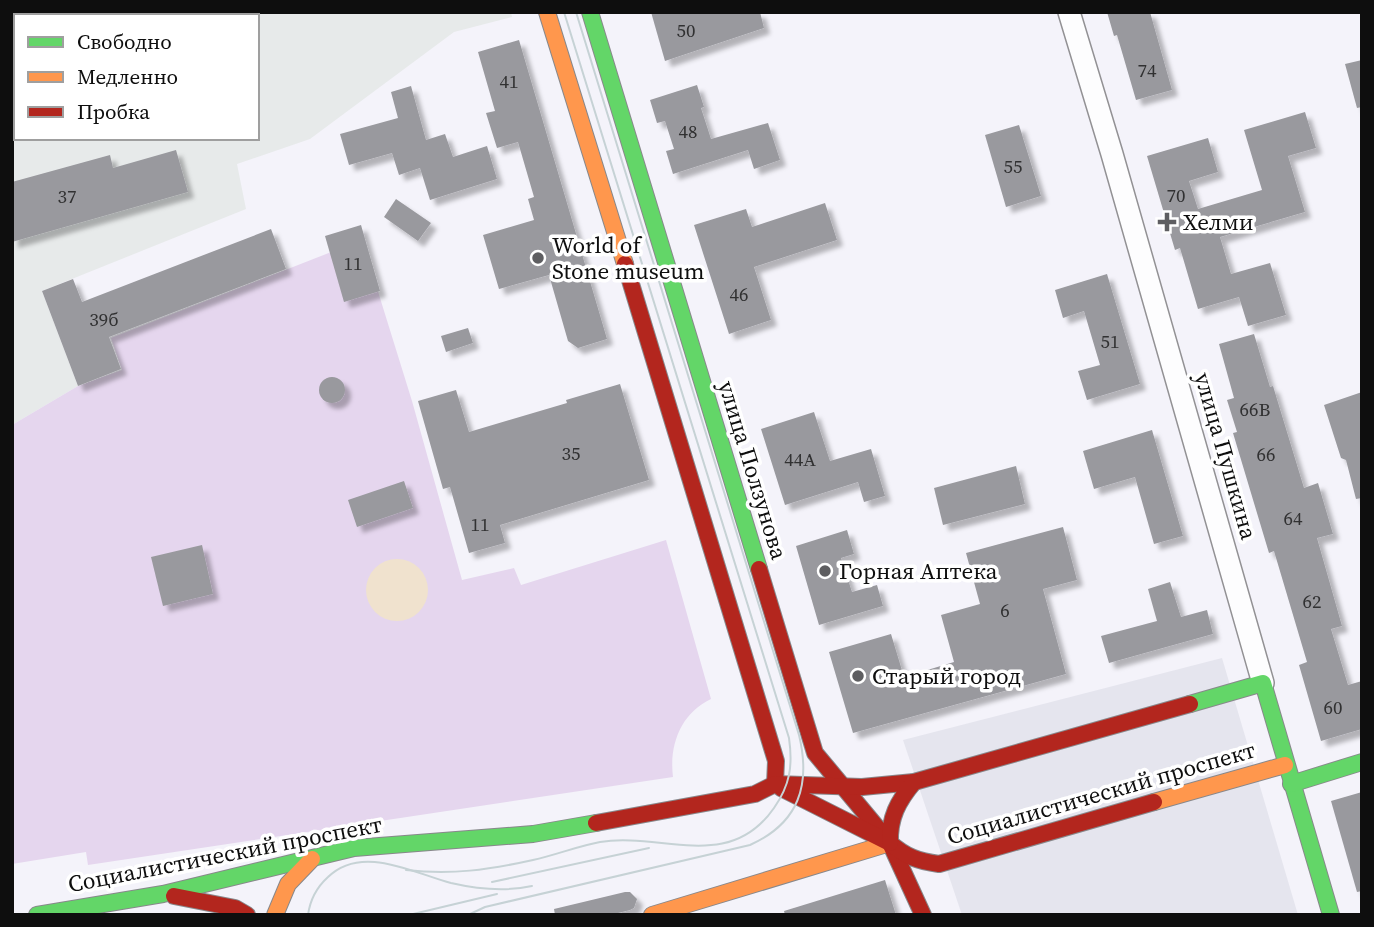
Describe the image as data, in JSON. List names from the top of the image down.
{
  "streets": {
    "street": ["улица Пушкина", "улица Ползунова", "Социалистический проспект"]
  },
  "crossings": [
    ["улица Пушкина", "Социалистический проспект"],
    ["улица Ползунова", "Социалистический проспект"]
  ],
  "places": {
    "health": ["Хелми"],
    "other": ["World of Stone museum", "Горная Аптека", "Старый город"]
  },
  "house_numbers": [
    "50",
    "74",
    "41",
    "48",
    "55",
    "70",
    "37",
    "11",
    "46",
    "39б",
    "51",
    "66В",
    "35",
    "66",
    "44А",
    "64",
    "11",
    "62",
    "6",
    "60"
  ],
  "legend": ["Свободно", "Медленно", "Пробка"]
}
